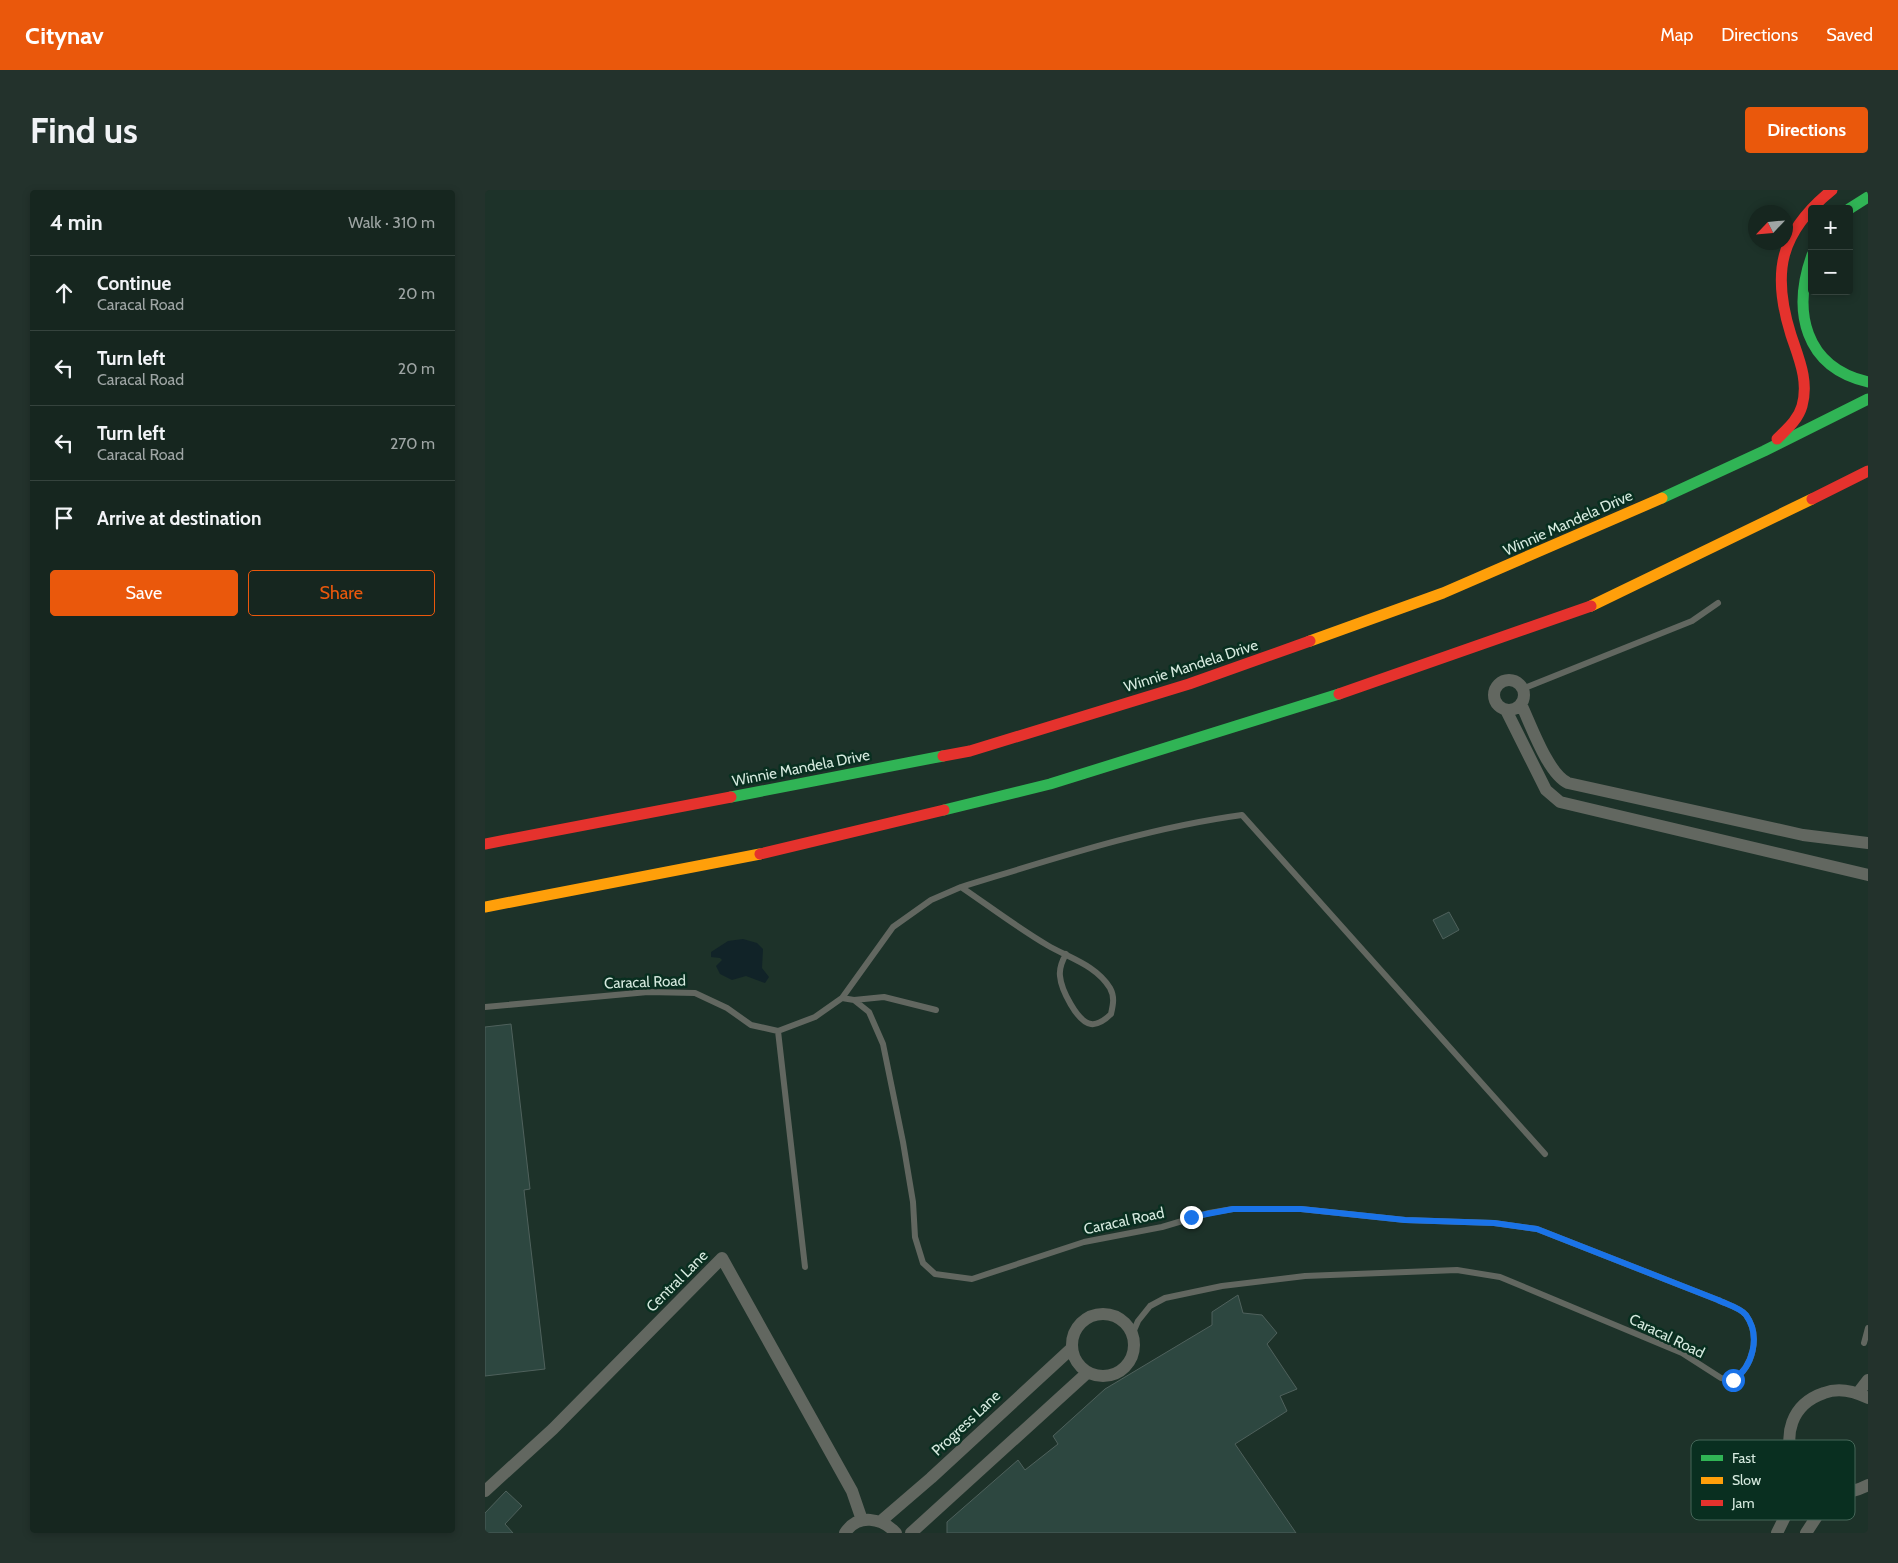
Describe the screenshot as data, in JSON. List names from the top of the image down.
{
  "streets": {
    "main road": ["Winnie Mandela Drive"],
    "street": ["Central Lane", "Progress Lane"],
    "lane": ["Caracal Road"]
  },
  "crossings": [
    ["Caracal Road", "Progress Lane"]
  ],
  "legend": ["Fast", "Slow", "Jam"],
  "north": "bottom left",
  "page": {
    "header": "Citynav",
    "nav": ["Map", "Directions", "Saved"],
    "buttons": [
      "Directions",
      ["Save", "Share"]
    ],
    "title": "Find us",
    "heading": ["4 min", "Walk · 310 m"],
    "map_buttons": ["+", "−"],
    "list": [
      ["Continue", "Caracal Road", "20 m"],
      ["Turn left", "Caracal Road", "20 m"],
      ["Turn left", "Caracal Road", "270 m"],
      "Arrive at destination"
    ]
  }
}
